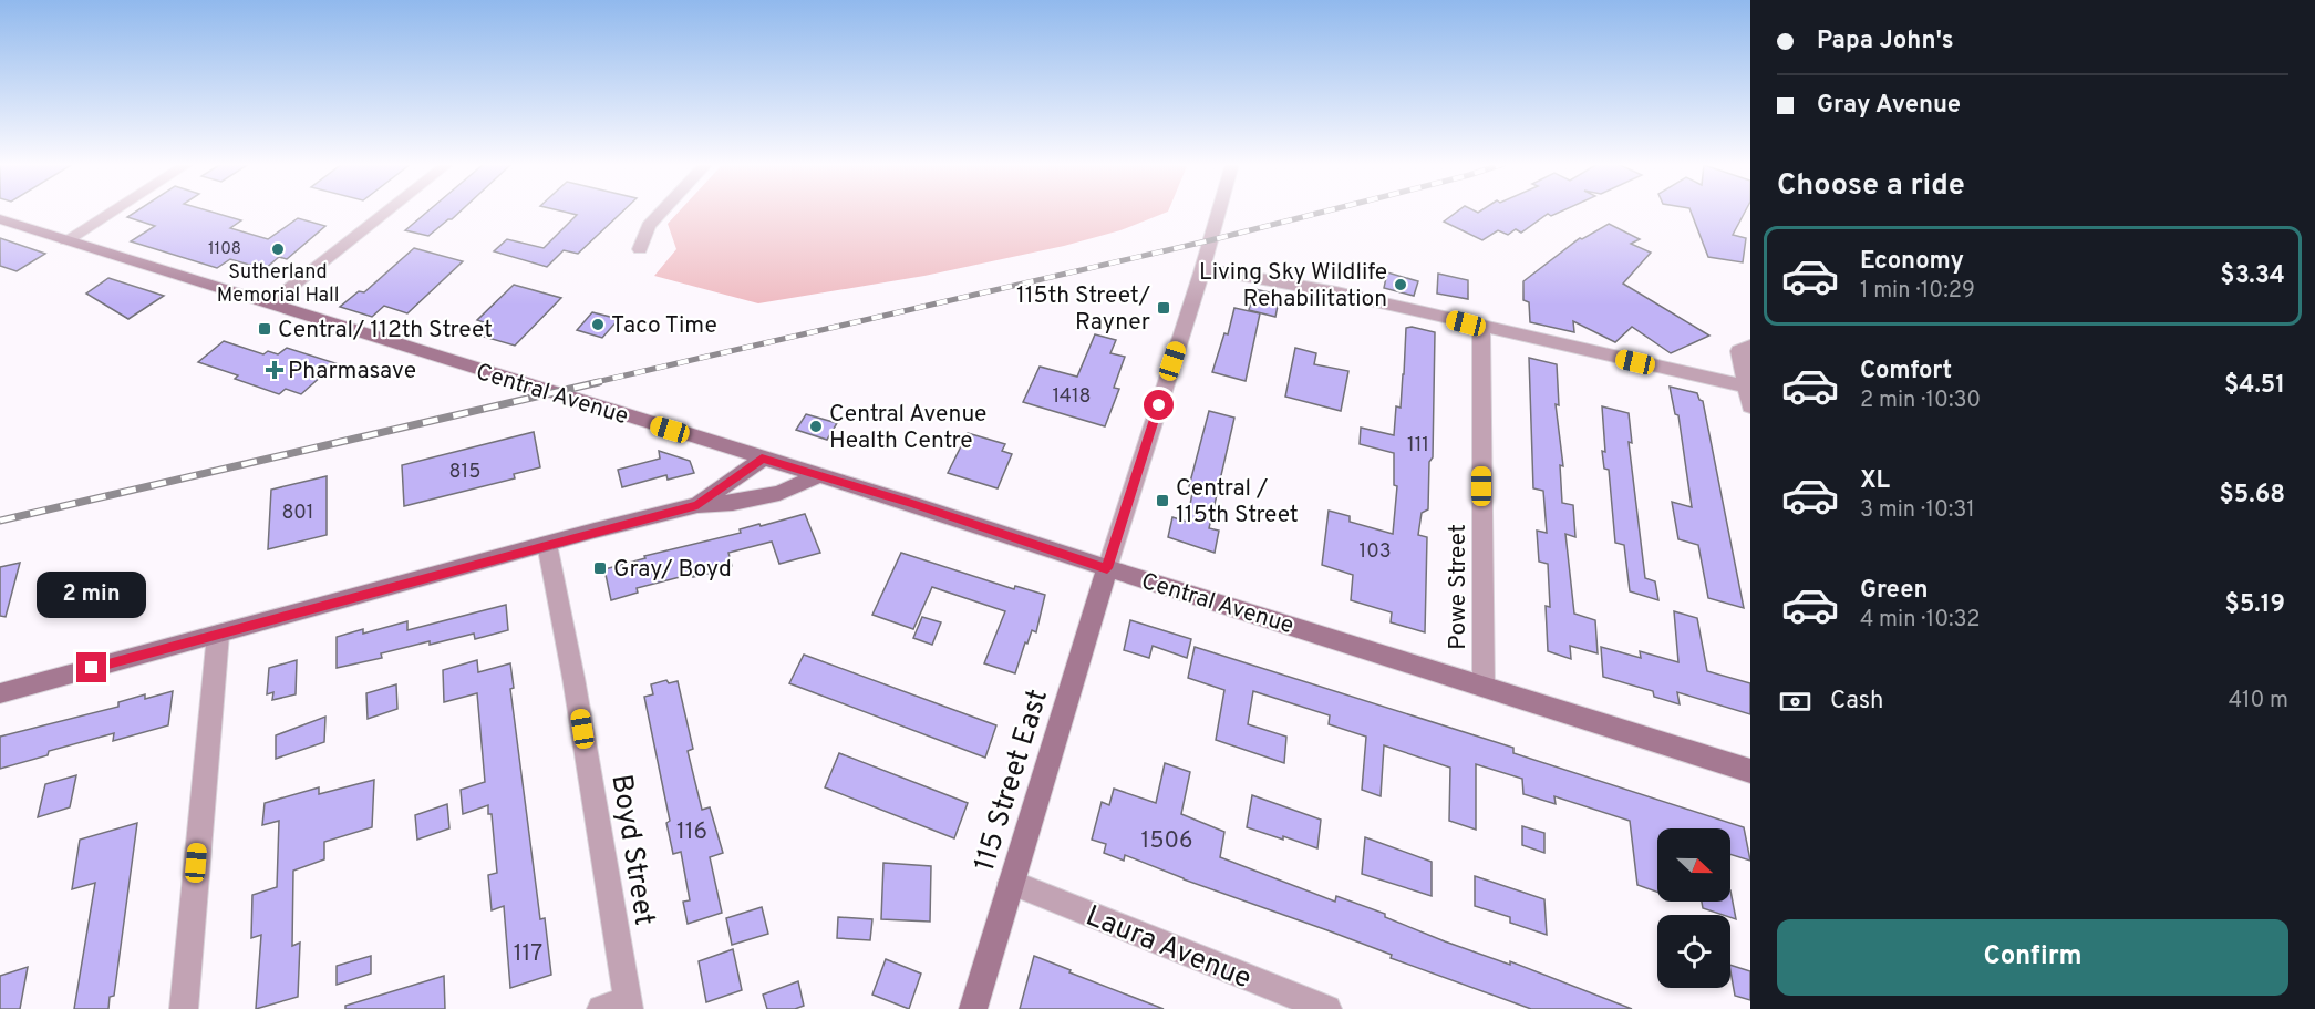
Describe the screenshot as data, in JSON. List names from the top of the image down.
{
  "streets": {
    "main road": ["Central Avenue", "115 Street East"],
    "street": ["Powe Street", "Boyd Street", "Laura Avenue"]
  },
  "crossings": [
    ["Central Avenue", "Powe Street"],
    ["Central Avenue", "115 Street East"],
    ["115 Street East", "Laura Avenue"]
  ],
  "places": {
    "other": [
      "Sutherland Memorial Hall",
      "Living Sky Wildlife Rehabilitation",
      "Taco Time",
      "Central Avenue Health Centre"
    ],
    "transit": [
      "115th Street/ Rayner",
      "Central/ 112th Street",
      "Central / 115th Street",
      "Gray/ Boyd"
    ],
    "health": ["Pharmasave"]
  },
  "house_numbers": [
    "1108",
    "1418",
    "111",
    "815",
    "801",
    "103",
    "116",
    "1506",
    "117"
  ],
  "north": "right",
  "page": {
    "banner": ["Papa John's", "Gray Avenue"],
    "heading": "Choose a ride",
    "list": [
      {
        "name": "Economy",
        "note": "1 min · 10:29",
        "value": "$3.34"
      },
      {
        "name": "Comfort",
        "note": "2 min · 10:30",
        "value": "$4.51"
      },
      {
        "name": "XL",
        "note": "3 min · 10:31",
        "value": "$5.68"
      },
      {
        "name": "Green",
        "note": "4 min · 10:32",
        "value": "$5.19"
      }
    ],
    "bubble": "2 min",
    "pay": ["Cash", "410 m"],
    "buttons": "Confirm"
  }
}
